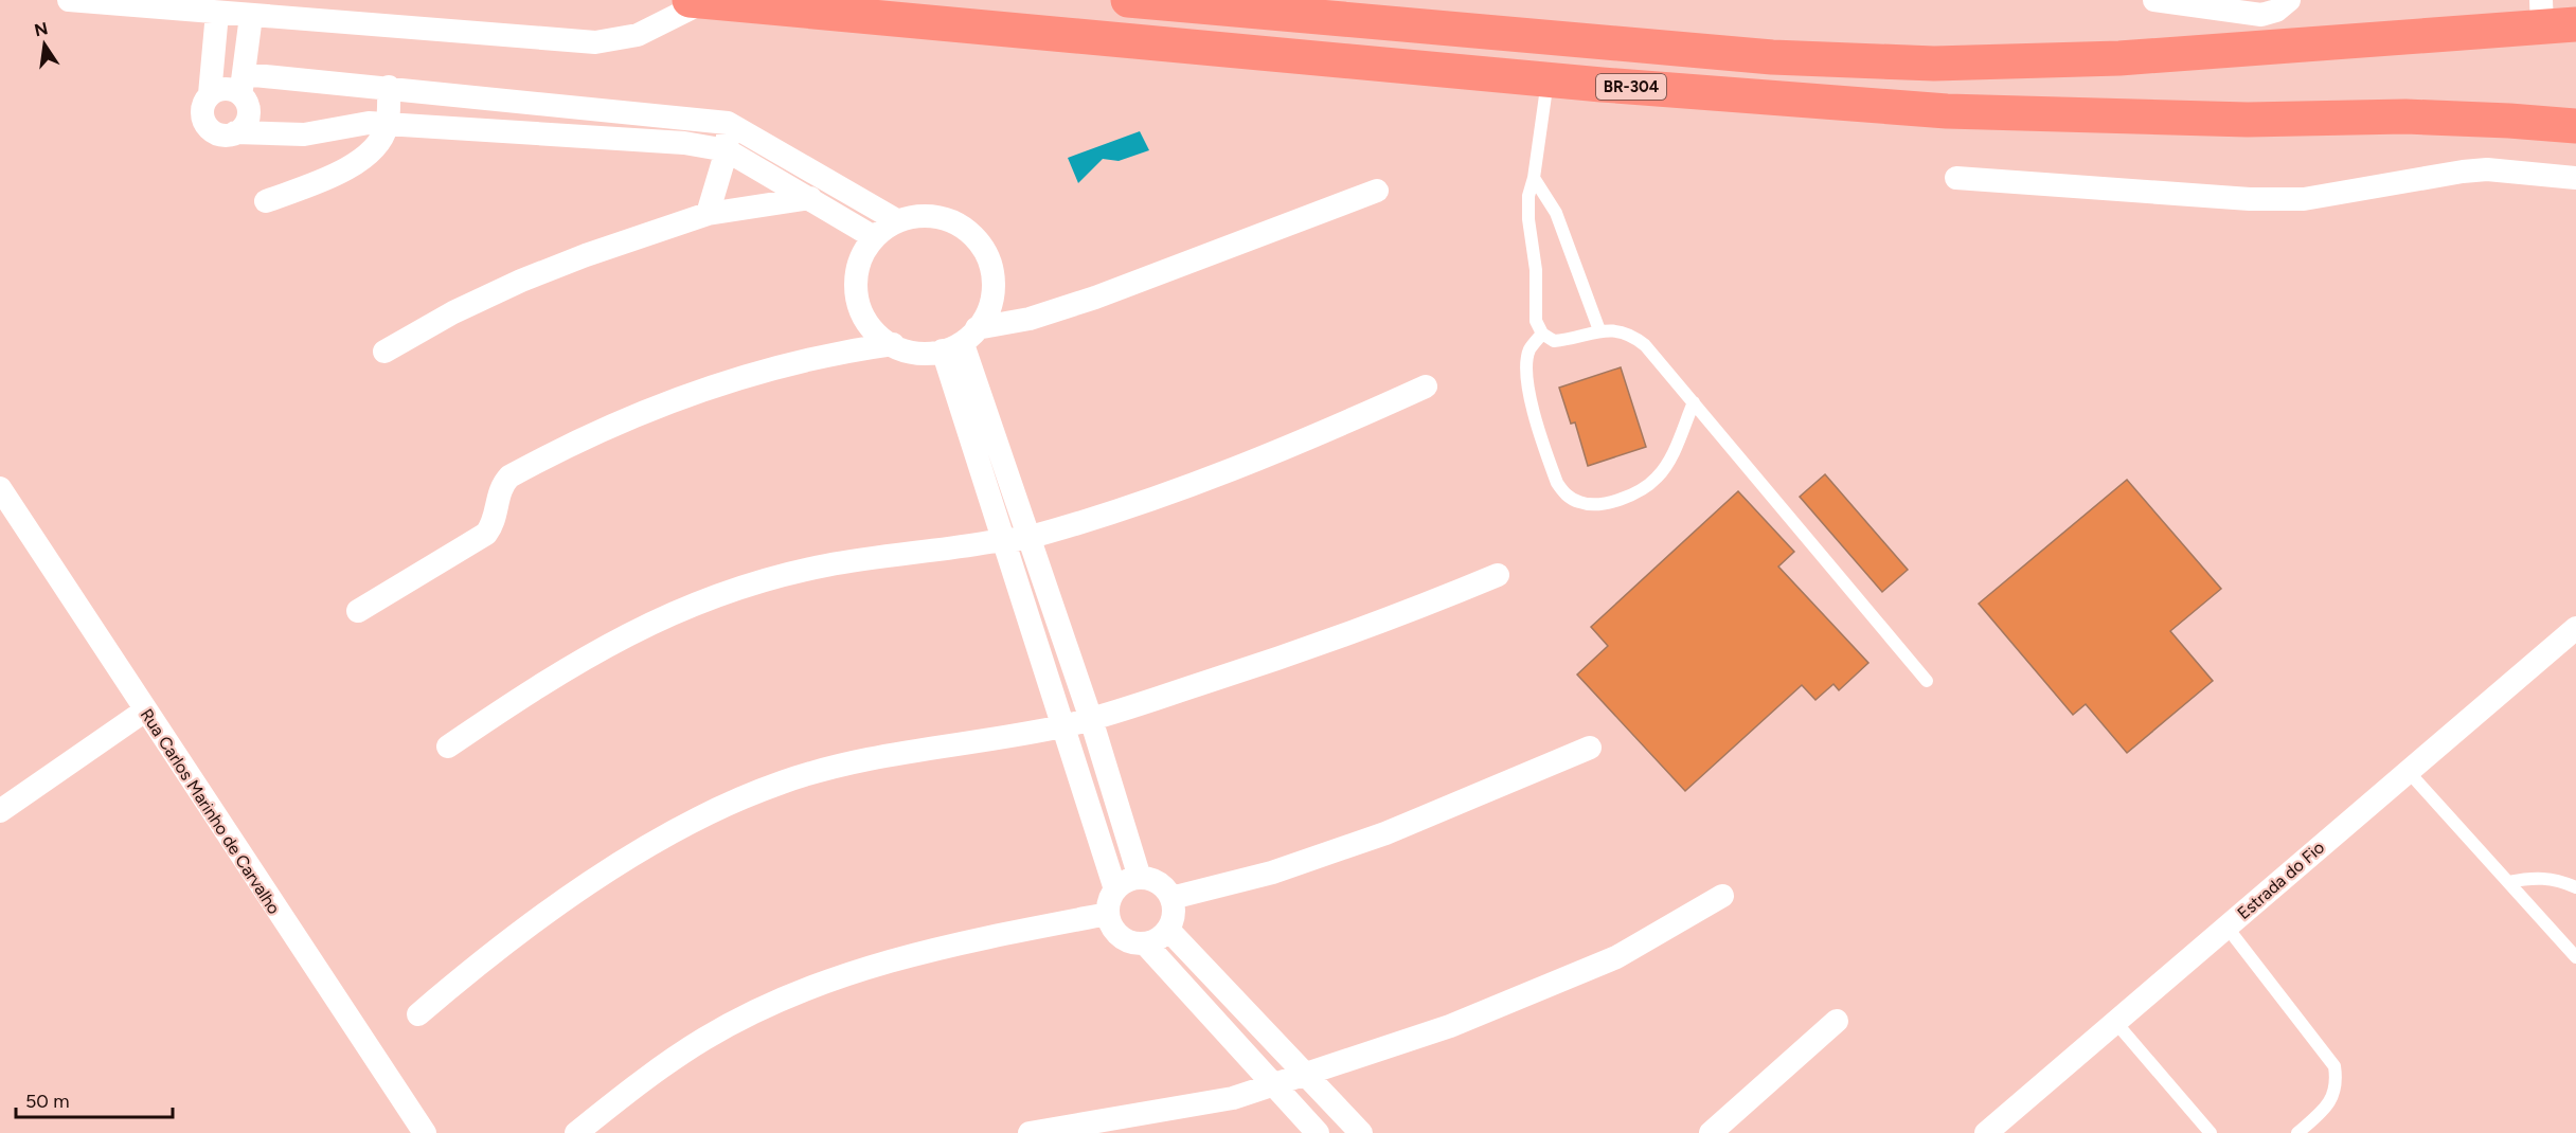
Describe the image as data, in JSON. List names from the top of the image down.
{
  "streets": {
    "highway": ["BR-304"],
    "street": ["Rua Carlos Marinho de Carvalho", "Estrada do Fio"]
  },
  "scale_bar": "50 m",
  "north": "top"
}
